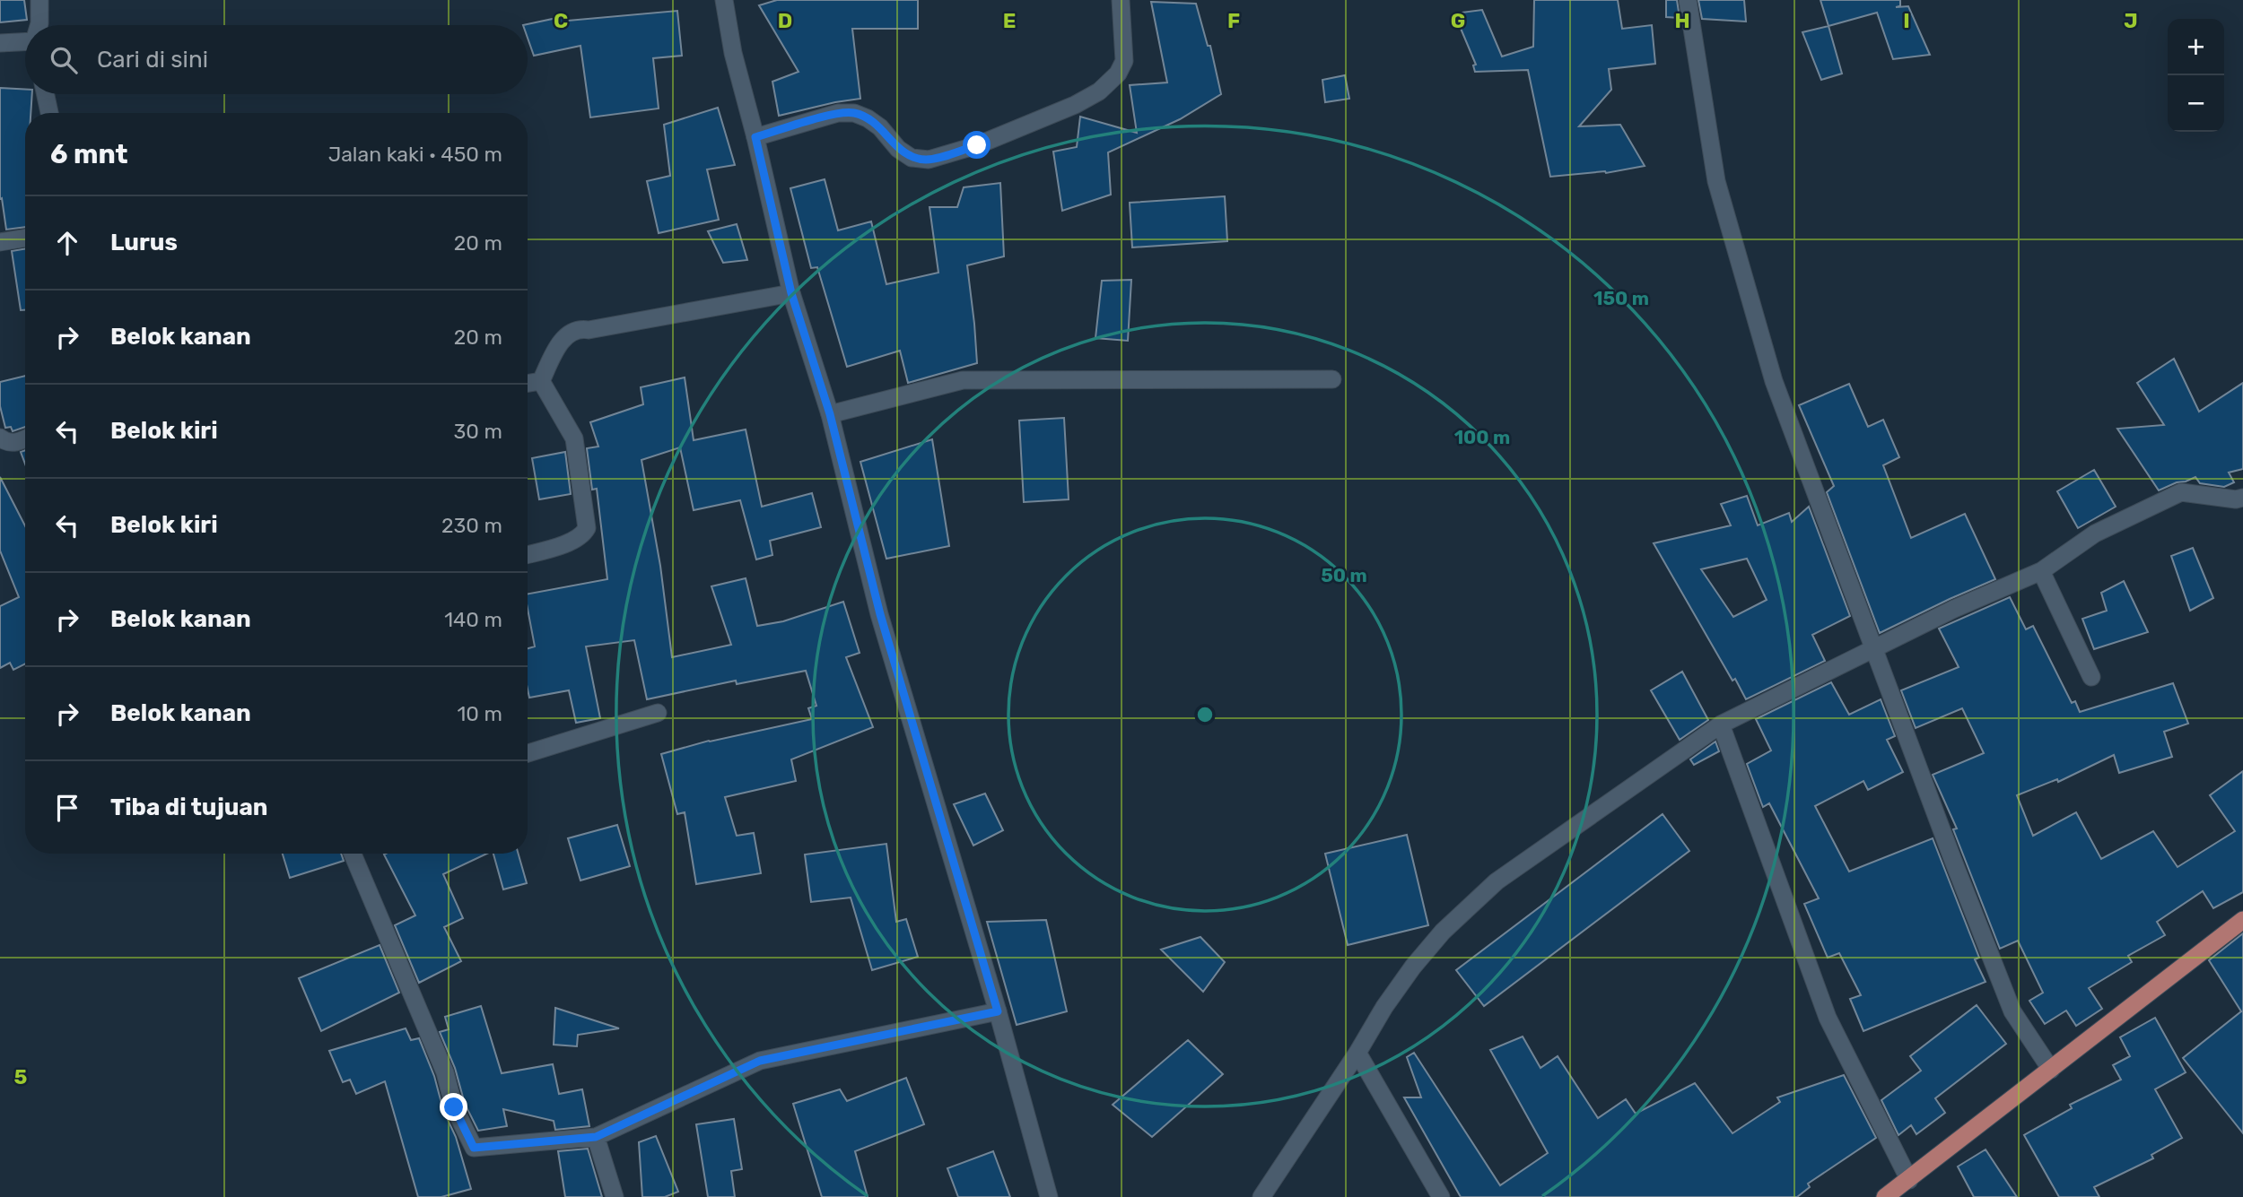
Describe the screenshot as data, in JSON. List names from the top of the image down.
{
  "page": {
    "map_buttons": ["+", "−"],
    "search": "Cari di sini",
    "heading": ["6 mnt", "Jalan kaki · 450 m"],
    "list": [
      ["Lurus", "20 m"],
      ["Belok kanan", "20 m"],
      ["Belok kiri", "30 m"],
      ["Belok kiri", "230 m"],
      ["Belok kanan", "140 m"],
      ["Belok kanan", "10 m"],
      "Tiba di tujuan"
    ]
  },
  "grid": {
    "columns": [
      "C",
      "D",
      "E",
      "F",
      "G",
      "H",
      "I",
      "J"
    ],
    "rows": ["5"]
  },
  "rings": ["150 m", "100 m", "50 m"]
}
